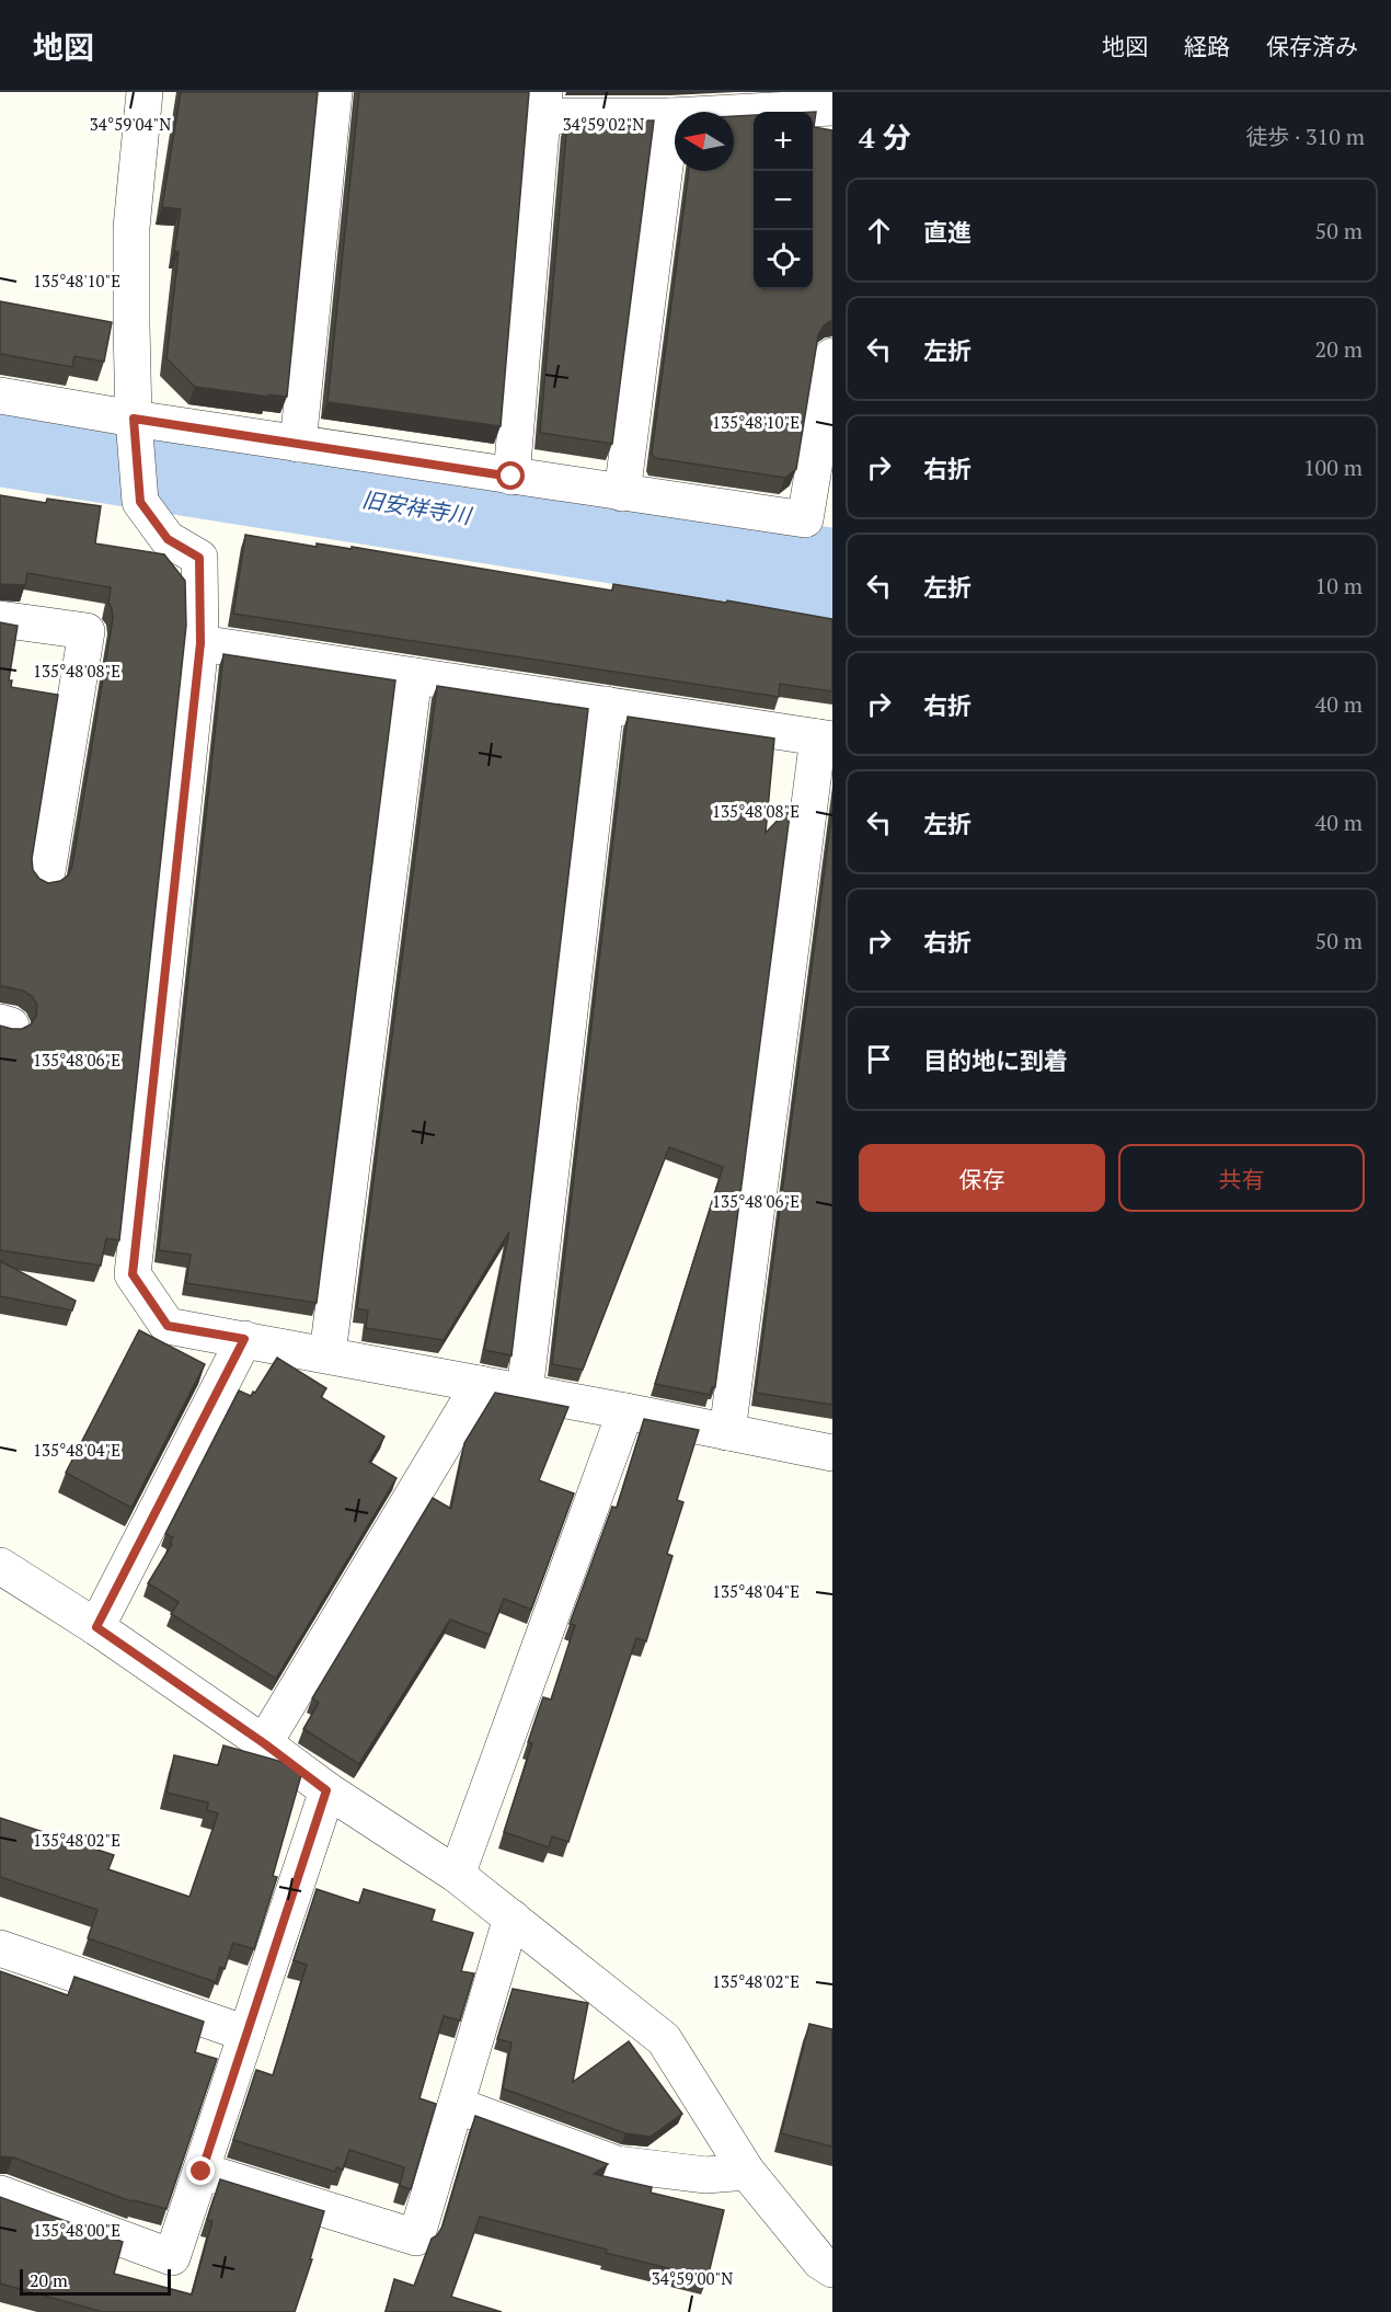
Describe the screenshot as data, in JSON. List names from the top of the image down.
{
  "water": ["旧安祥寺川"],
  "scale_bar": "20 m",
  "north": "left",
  "page": {
    "header": "地図",
    "nav": ["地図", "経路", "保存済み"],
    "heading": ["4 分", "徒歩 · 310 m"],
    "map_buttons": ["+", "−"],
    "list": [
      ["直進", "50 m"],
      ["左折", "20 m"],
      ["右折", "100 m"],
      ["左折", "10 m"],
      ["右折", "40 m"],
      ["左折", "40 m"],
      ["右折", "50 m"],
      "目的地に到着"
    ],
    "buttons": ["保存", "共有"],
    "scale": "20 m"
  },
  "coordinates": [
    "34°59'02\"N",
    "34°59'04\"N",
    "135°48'10\"E",
    "135°48'08\"E",
    "135°48'06\"E",
    "135°48'04\"E",
    "135°48'02\"E",
    "135°48'00\"E",
    "34°59'00\"N"
  ]
}
